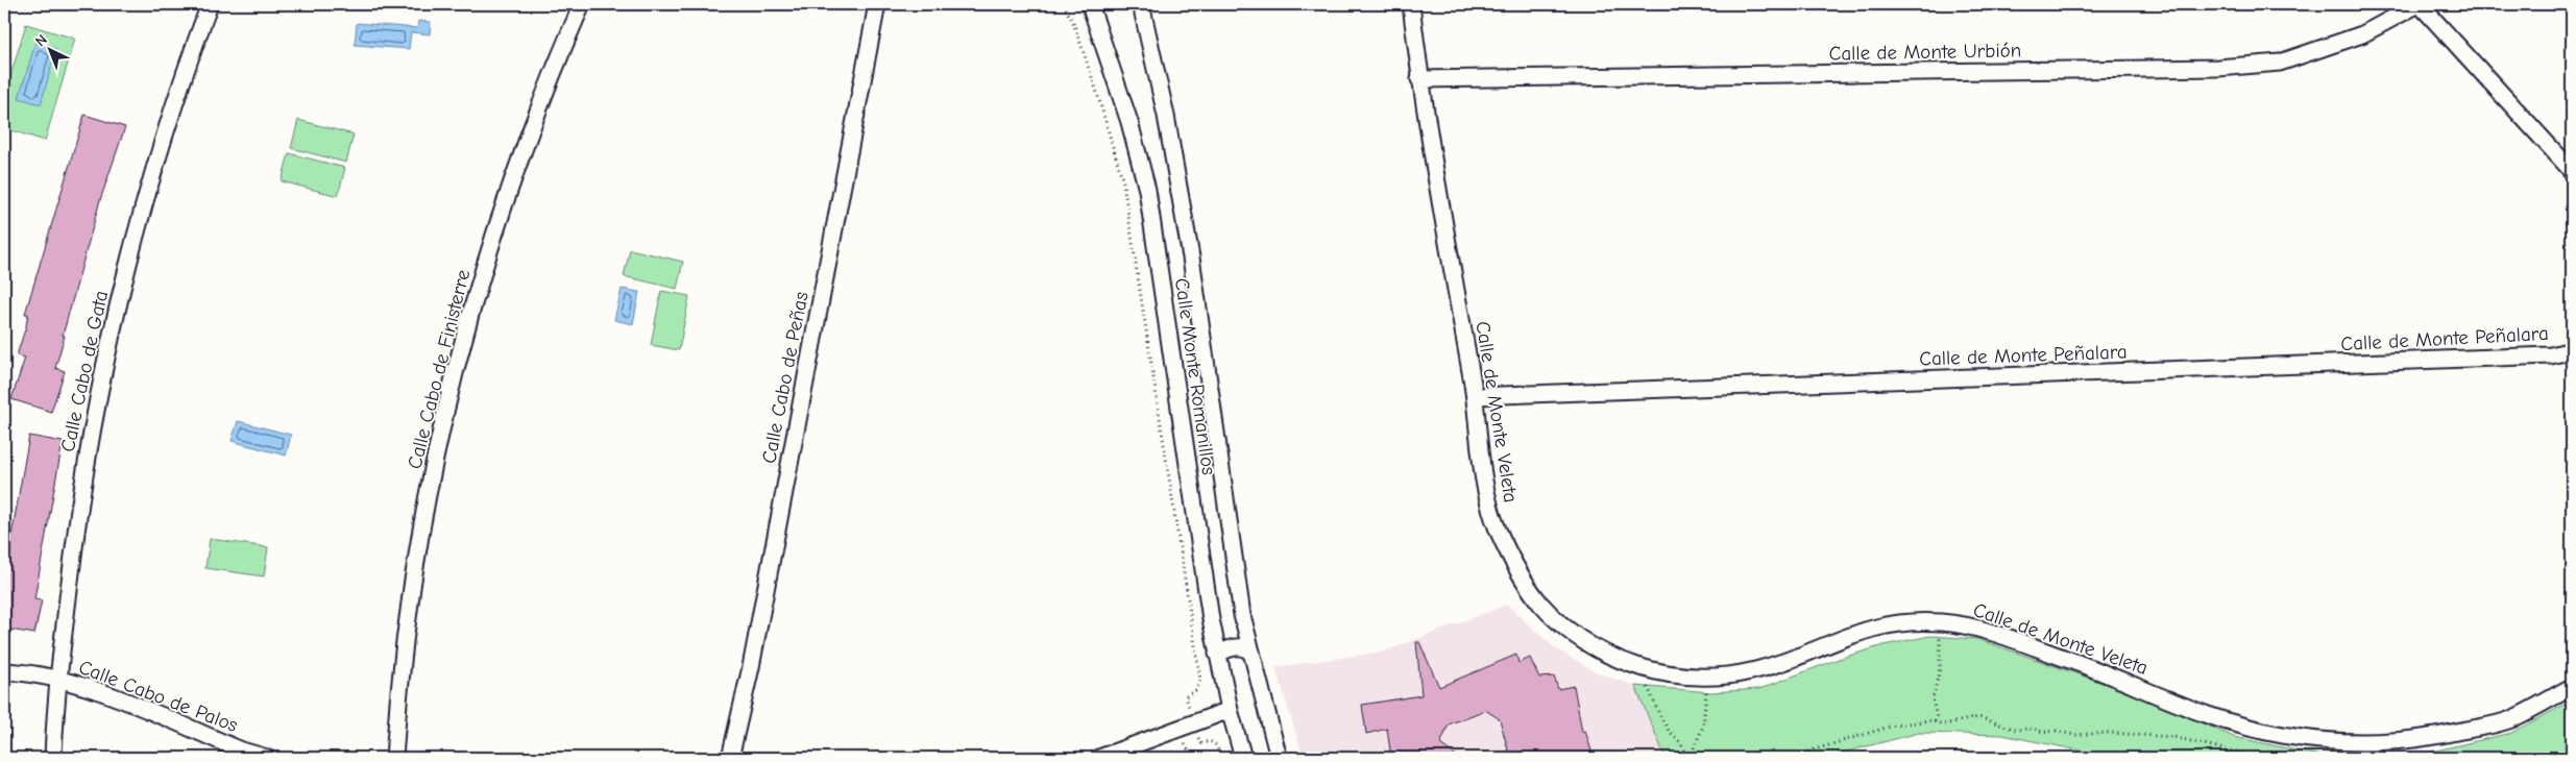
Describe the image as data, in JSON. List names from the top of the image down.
{
  "streets": {
    "street": [
      "Calle de Monte Urbión",
      "Calle de Monte Peñalara",
      "Calle Cabo de Finisterre",
      "Calle Cabo de Gata",
      "Calle Monte Romanillos",
      "Calle Cabo de Peñas",
      "Calle de Monte Veleta",
      "Calle Cabo de Palos"
    ]
  },
  "crossings": [
    ["Calle de Monte Urbión", "Calle de Monte Veleta"],
    ["Calle de Monte Peñalara", "Calle de Monte Veleta"],
    ["Calle Cabo de Gata", "Calle Cabo de Palos"]
  ],
  "north": "top left"
}
